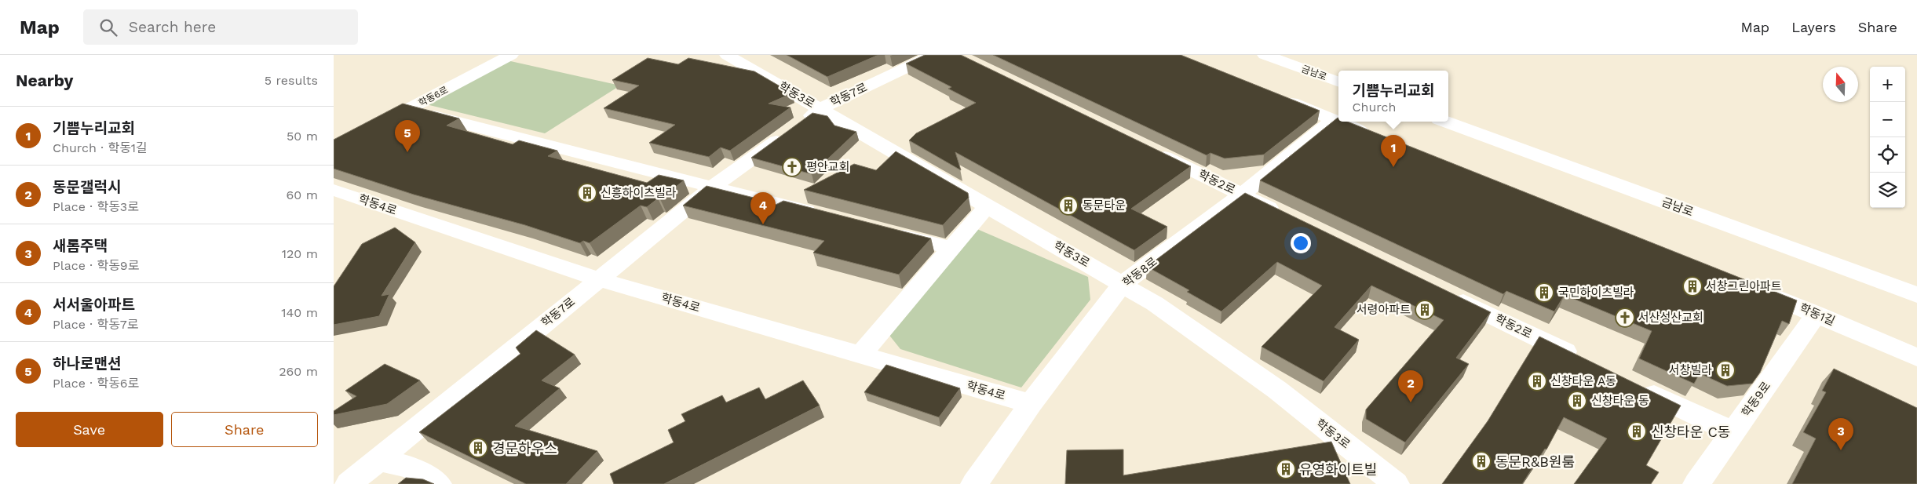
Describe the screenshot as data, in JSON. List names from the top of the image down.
{
  "streets": {
    "street": [
      "금남로",
      "학동3로",
      "학동7로",
      "학동6로",
      "학동2로",
      "학동4로",
      "학동8로",
      "학동1길",
      "학동9로"
    ]
  },
  "crossings": [
    ["학동3로", "학동7로"],
    ["학동3로", "학동8로"],
    ["학동7로", "학동4로"],
    ["학동2로", "학동8로"],
    ["학동4로", "학동8로"],
    ["학동1길", "학동9로"]
  ],
  "places": {
    "church": ["평안교회", "서산성산교회"],
    "building": [
      "신흥하이츠빌라",
      "동문타운",
      "서창그린아파트",
      "국민하이츠빌라",
      "서령아파트",
      "서창빌라",
      "신창타운 A동",
      "신창타운 동",
      "신창타운 C동",
      "경문하우스",
      "동문R&B원룸",
      "유영화이트빌"
    ]
  },
  "north": "top",
  "page": {
    "header": "Map",
    "search": "Search here",
    "nav": ["Map", "Layers", "Share"],
    "heading": ["Nearby", "5 results"],
    "map_buttons": ["+", "−"],
    "popup": ["기쁨누리교회", "Church"],
    "list": [
      {
        "mark": "1",
        "name": "기쁨누리교회",
        "note": "Church · 학동1길",
        "value": "50 m"
      },
      {
        "mark": "2",
        "name": "동문갤럭시",
        "note": "Place · 학동3로",
        "value": "60 m"
      },
      {
        "mark": "3",
        "name": "새롬주택",
        "note": "Place · 학동9로",
        "value": "120 m"
      },
      {
        "mark": "4",
        "name": "서서울아파트",
        "note": "Place · 학동7로",
        "value": "140 m"
      },
      {
        "mark": "5",
        "name": "하나로맨션",
        "note": "Place · 학동6로",
        "value": "260 m"
      }
    ],
    "pins": [
      "5",
      "1",
      "4",
      "2",
      "3"
    ],
    "buttons": ["Save", "Share"]
  }
}
